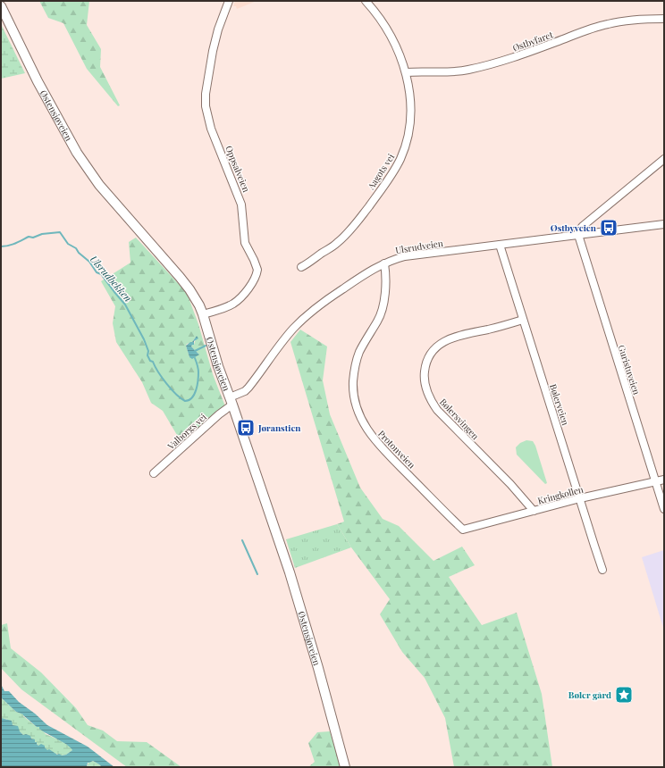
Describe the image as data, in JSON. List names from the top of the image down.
{
  "streets": {
    "main road": ["Østensjøveien"],
    "street": [
      "Østbyfaret",
      "Oppsalveien",
      "Aagots vei",
      "Ulsrudveien",
      "Guristuveien",
      "Bølerveien",
      "Bølersvingen",
      "Valborgs vei",
      "Protonveien",
      "Kringkollen"
    ]
  },
  "crossings": [
    ["Østbyfaret", "Aagots vei"],
    ["Østensjøveien", "Oppsalveien"],
    ["Østensjøveien", "Ulsrudveien"],
    ["Østensjøveien", "Valborgs vei"],
    ["Ulsrudveien", "Guristuveien"],
    ["Ulsrudveien", "Bølerveien"],
    ["Ulsrudveien", "Valborgs vei"],
    ["Ulsrudveien", "Protonveien"],
    ["Guristuveien", "Kringkollen"],
    ["Bølerveien", "Bølersvingen"],
    ["Bølerveien", "Kringkollen"],
    ["Bølersvingen", "Kringkollen"],
    ["Protonveien", "Kringkollen"]
  ],
  "water": ["Ulsrudbekken"],
  "places": {
    "bus stop": ["Østbyveien", "Jøranstien"],
    "place": ["Bøler gård"]
  }
}
